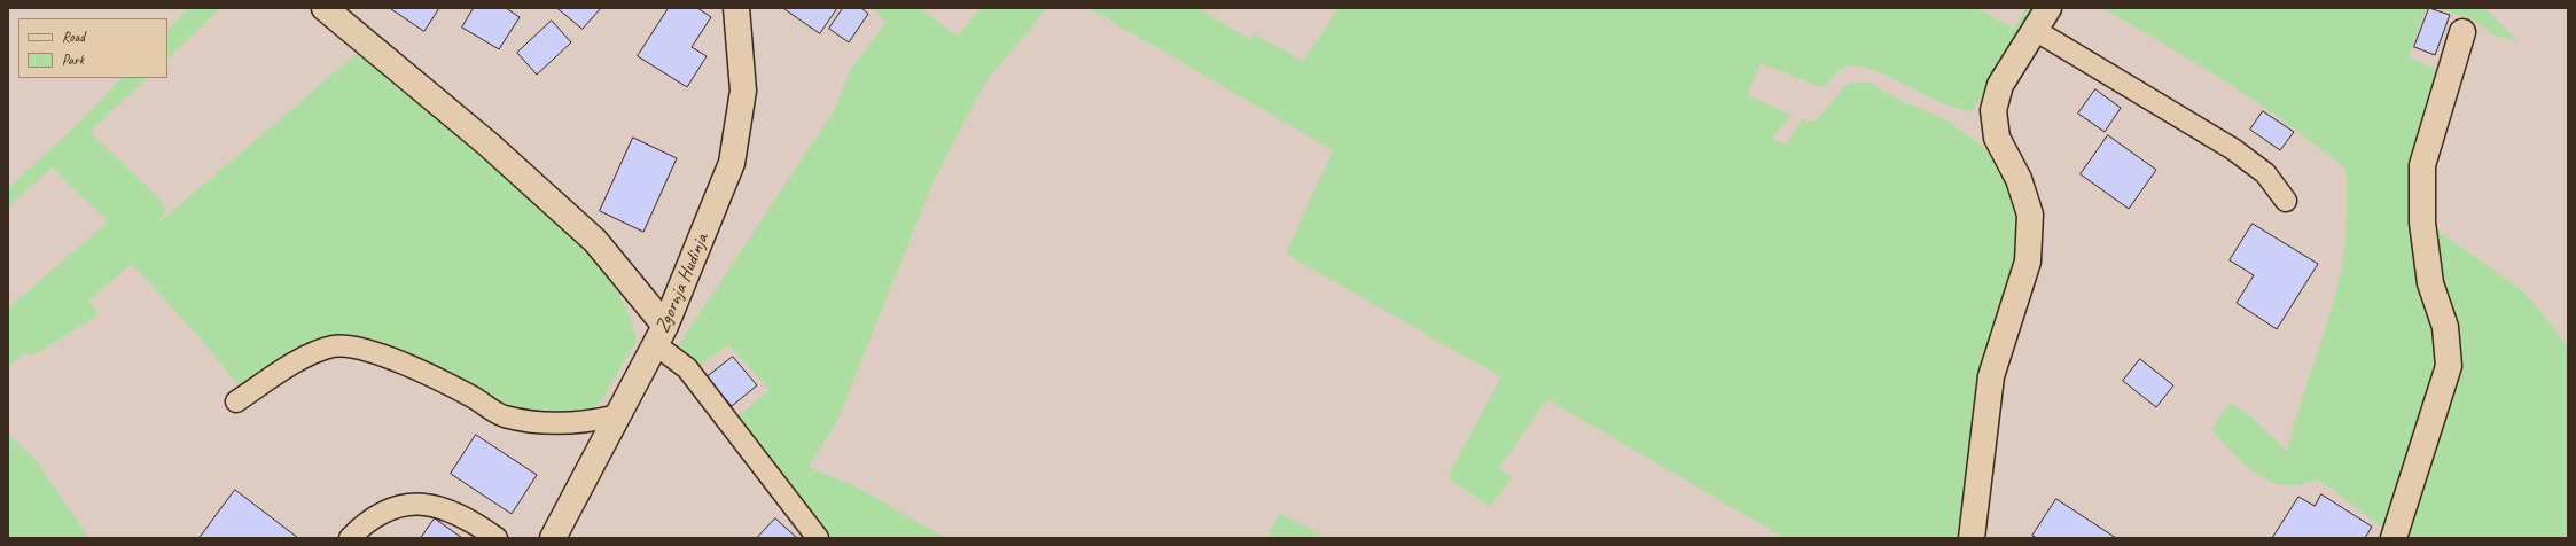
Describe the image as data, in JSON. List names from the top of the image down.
{
  "streets": {
    "street": ["Zgornja Hudinja"]
  },
  "legend": ["Road", "Park"]
}
